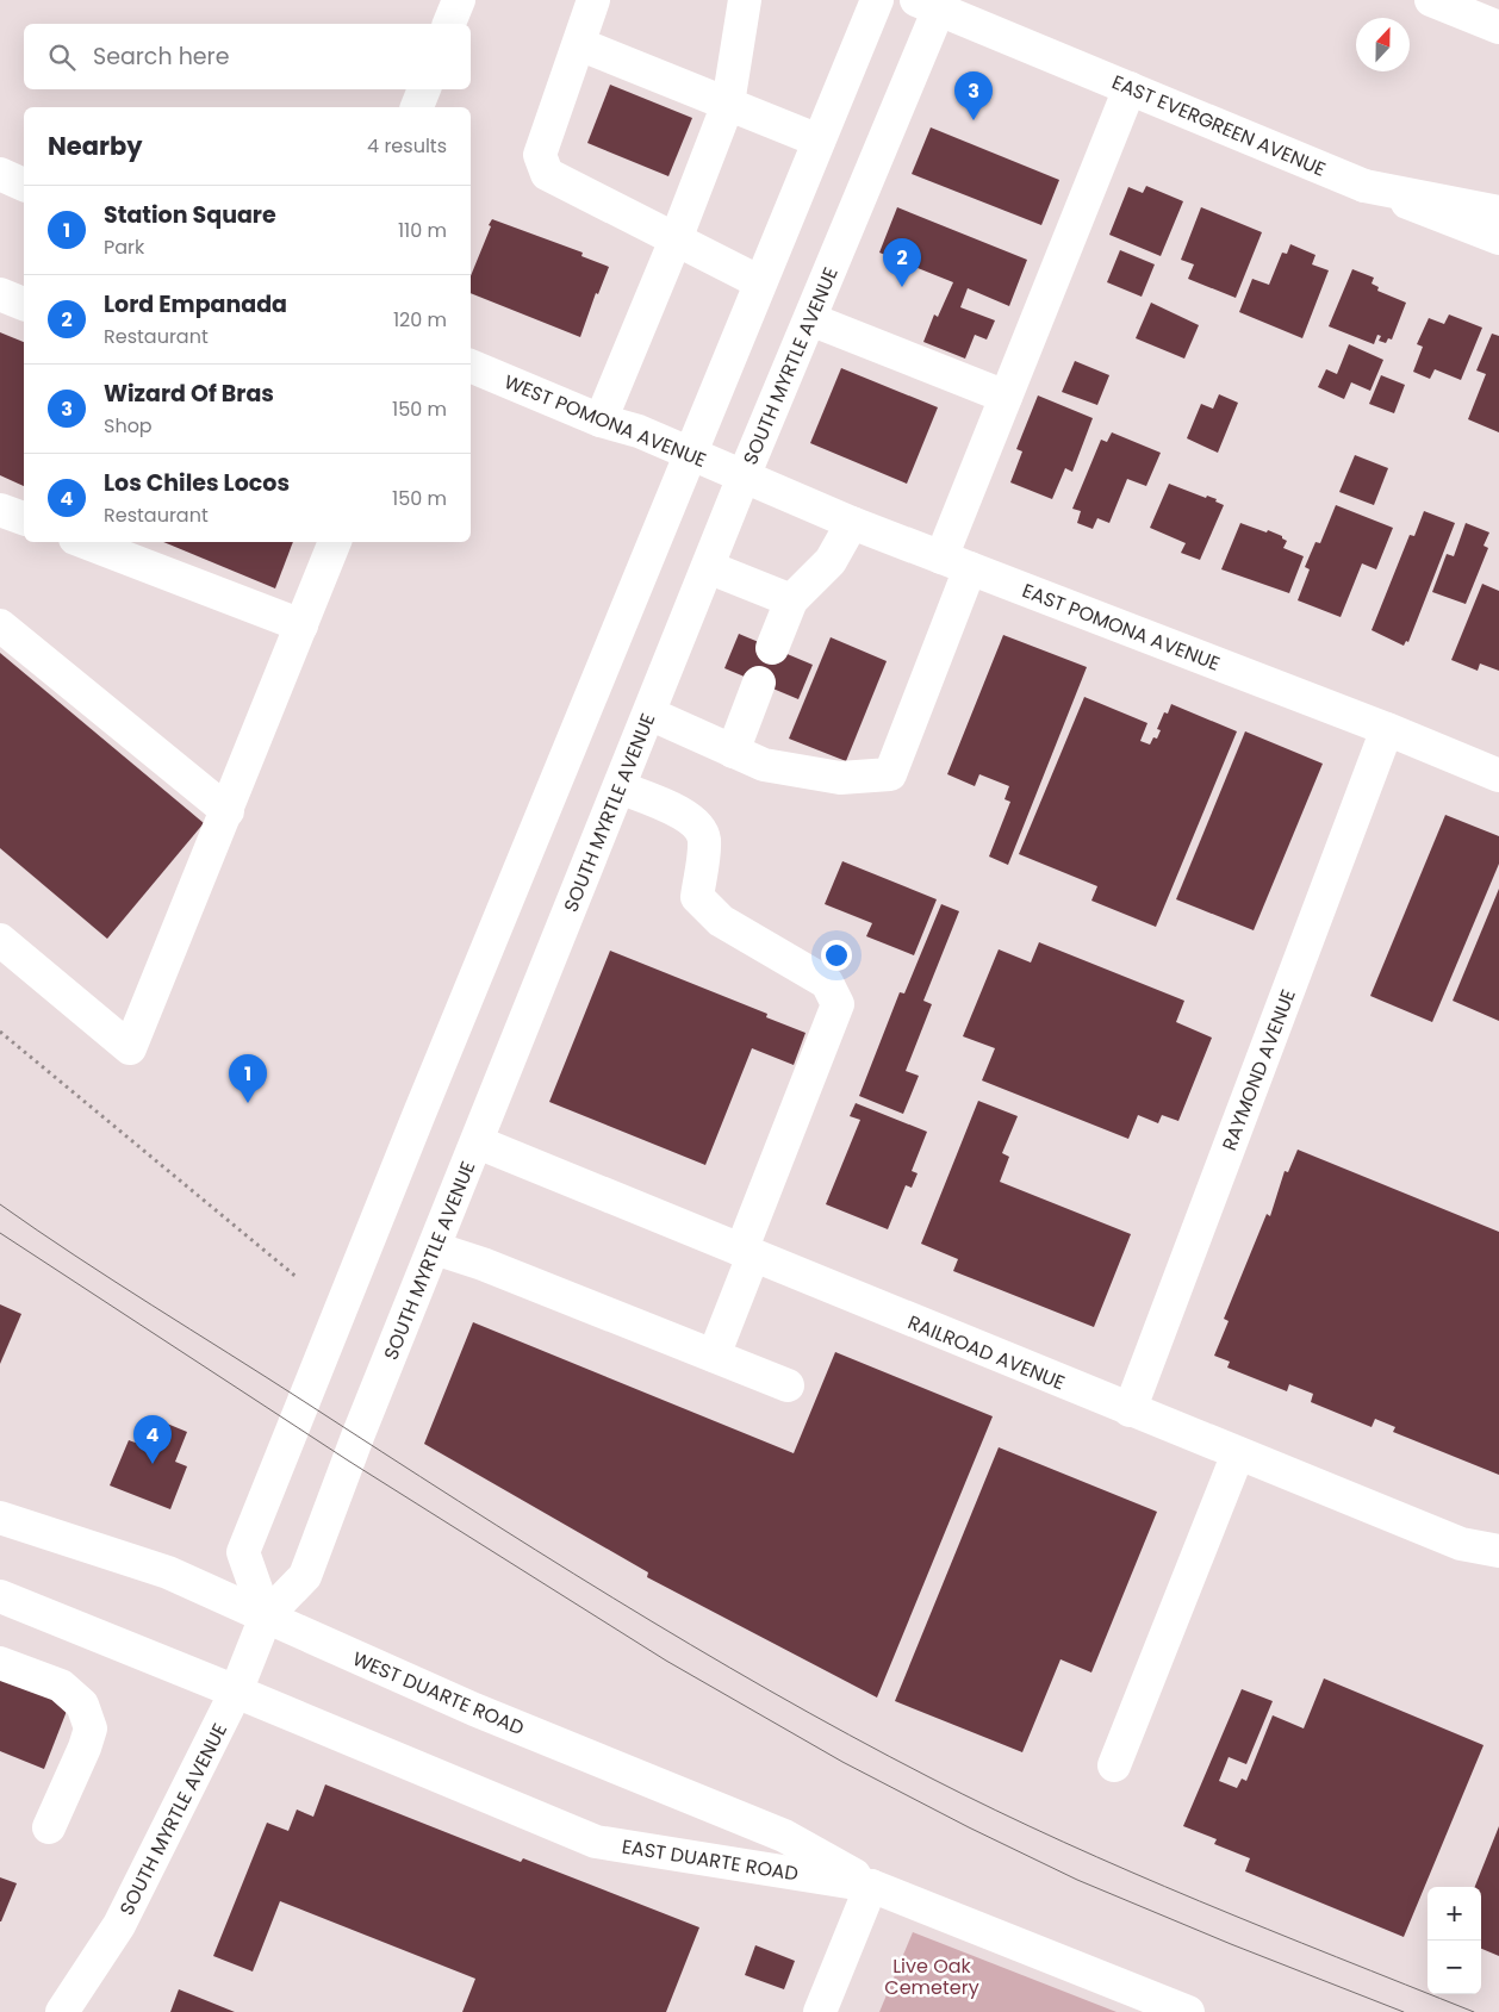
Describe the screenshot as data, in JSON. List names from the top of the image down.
{
  "streets": {
    "main road": [
      "EAST EVERGREEN AVENUE",
      "SOUTH MYRTLE AVENUE",
      "WEST POMONA AVENUE",
      "EAST POMONA AVENUE",
      "RAYMOND AVENUE",
      "RAILROAD AVENUE",
      "WEST DUARTE ROAD",
      "EAST DUARTE ROAD"
    ]
  },
  "crossings": [
    ["EAST EVERGREEN AVENUE", "SOUTH MYRTLE AVENUE"],
    ["SOUTH MYRTLE AVENUE", "WEST POMONA AVENUE"],
    ["SOUTH MYRTLE AVENUE", "EAST POMONA AVENUE"],
    ["SOUTH MYRTLE AVENUE", "RAILROAD AVENUE"],
    ["SOUTH MYRTLE AVENUE", "WEST DUARTE ROAD"],
    ["SOUTH MYRTLE AVENUE", "EAST DUARTE ROAD"],
    ["WEST POMONA AVENUE", "EAST POMONA AVENUE"],
    ["EAST POMONA AVENUE", "RAYMOND AVENUE"],
    ["RAYMOND AVENUE", "RAILROAD AVENUE"],
    ["WEST DUARTE ROAD", "EAST DUARTE ROAD"]
  ],
  "parks": ["Live Oak Cemetery"],
  "north": "top",
  "page": {
    "search": "Search here",
    "pins": [
      "3",
      "2",
      "1",
      "4"
    ],
    "heading": ["Nearby", "4 results"],
    "list": [
      {
        "mark": "1",
        "name": "Station Square",
        "note": "Park",
        "value": "110 m"
      },
      {
        "mark": "2",
        "name": "Lord Empanada",
        "note": "Restaurant",
        "value": "120 m"
      },
      {
        "mark": "3",
        "name": "Wizard Of Bras",
        "note": "Shop",
        "value": "150 m"
      },
      {
        "mark": "4",
        "name": "Los Chiles Locos",
        "note": "Restaurant",
        "value": "150 m"
      }
    ],
    "map_buttons": ["+", "−"]
  }
}
